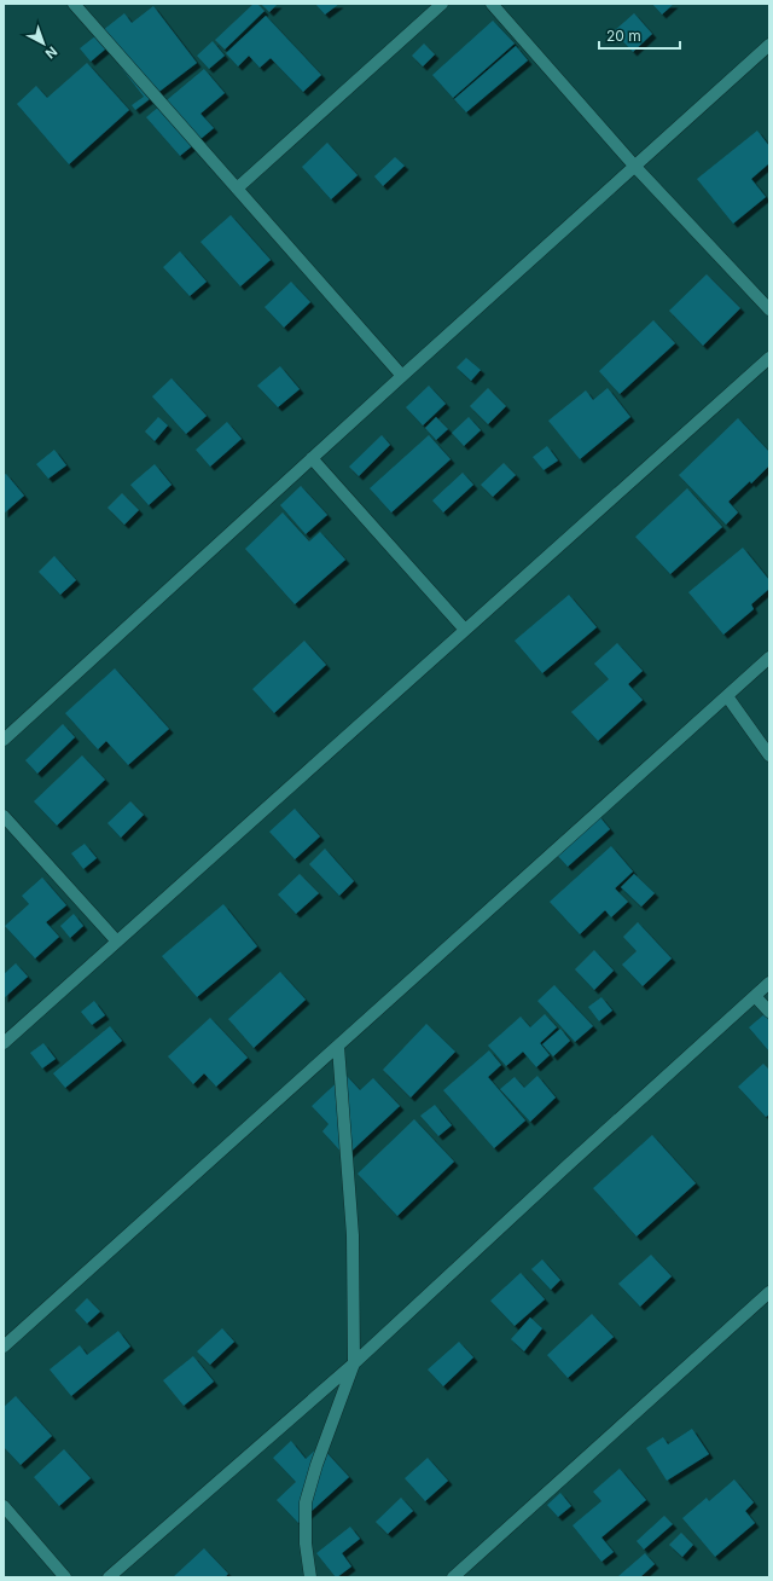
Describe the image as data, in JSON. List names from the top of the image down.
{
  "scale_bar": "20 m",
  "north": "bottom right"
}
